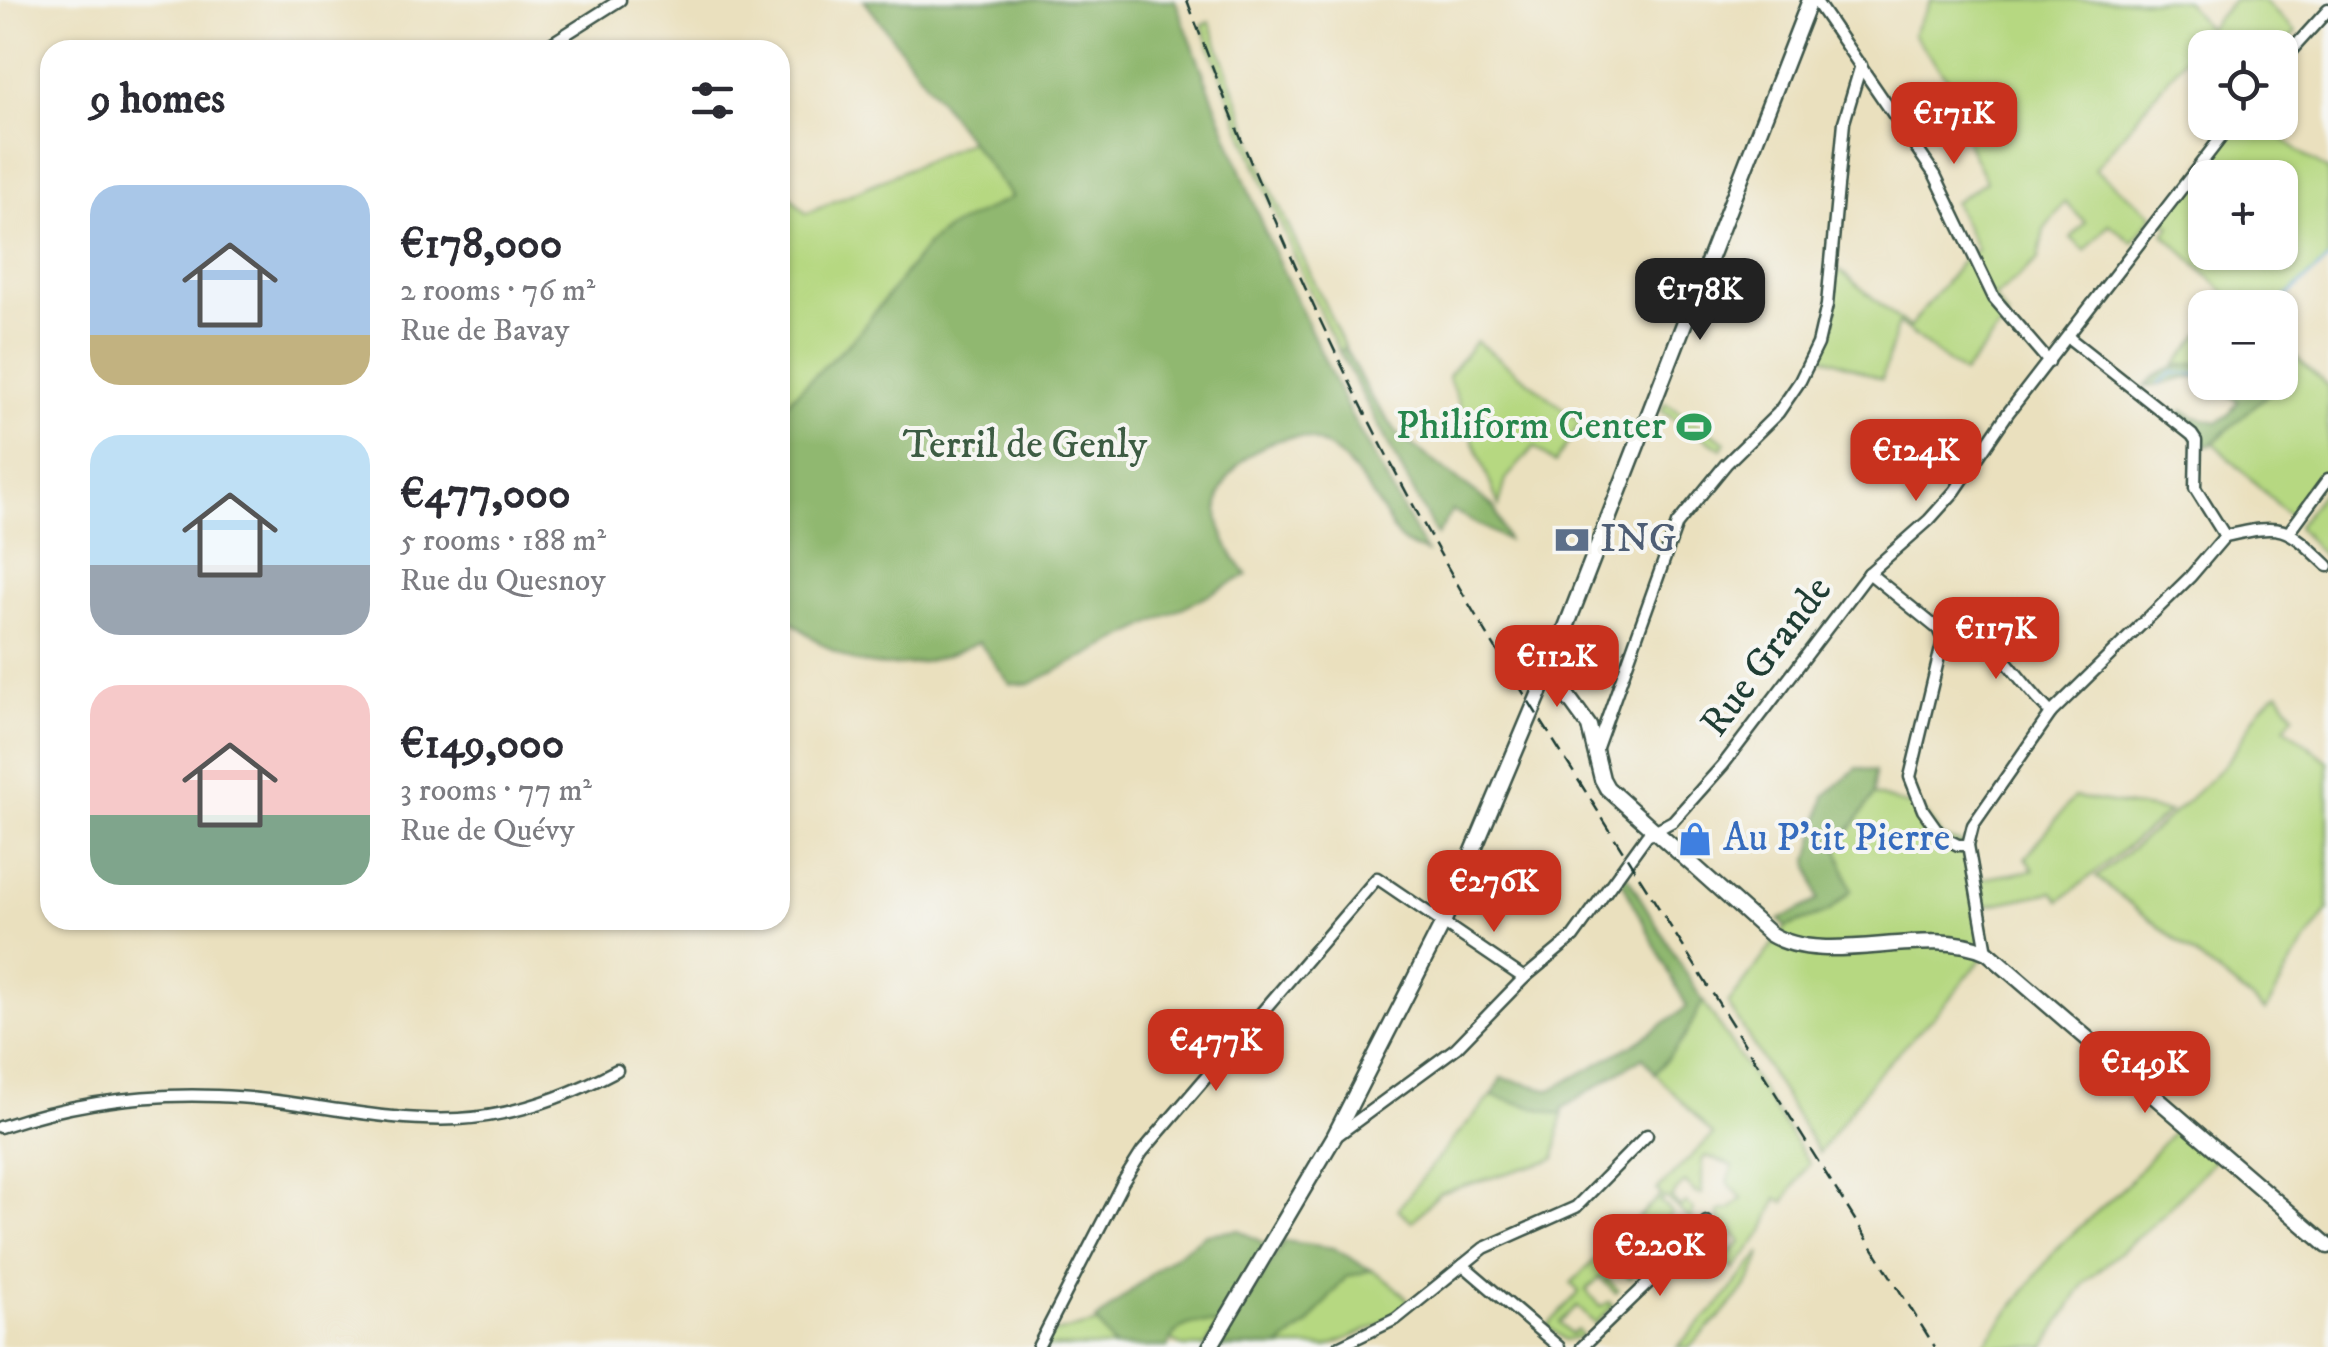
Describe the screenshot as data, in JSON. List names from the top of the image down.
{
  "streets": {
    "street": ["Rue Grande"]
  },
  "parks": ["Terril de Genly"],
  "places": {
    "sports": ["Philiform Center"],
    "bank": ["ING"],
    "shop": ["Au P'tit Pierre"]
  },
  "page": {
    "map_buttons": ["+", "−"],
    "heading": "9 homes",
    "price": [
      "€171K",
      "€178K",
      "€124K",
      "€117K",
      "€112K",
      "€276K",
      "€477K",
      "€149K",
      "€220K"
    ],
    "list": [
      {
        "name": "€178,000",
        "note": "2 rooms · 76 m² · Rue de Bavay"
      },
      {
        "name": "€477,000",
        "note": "5 rooms · 188 m² · Rue du Quesnoy"
      },
      {
        "name": "€149,000",
        "note": "3 rooms · 77 m² · Rue de Quévy"
      }
    ]
  }
}
